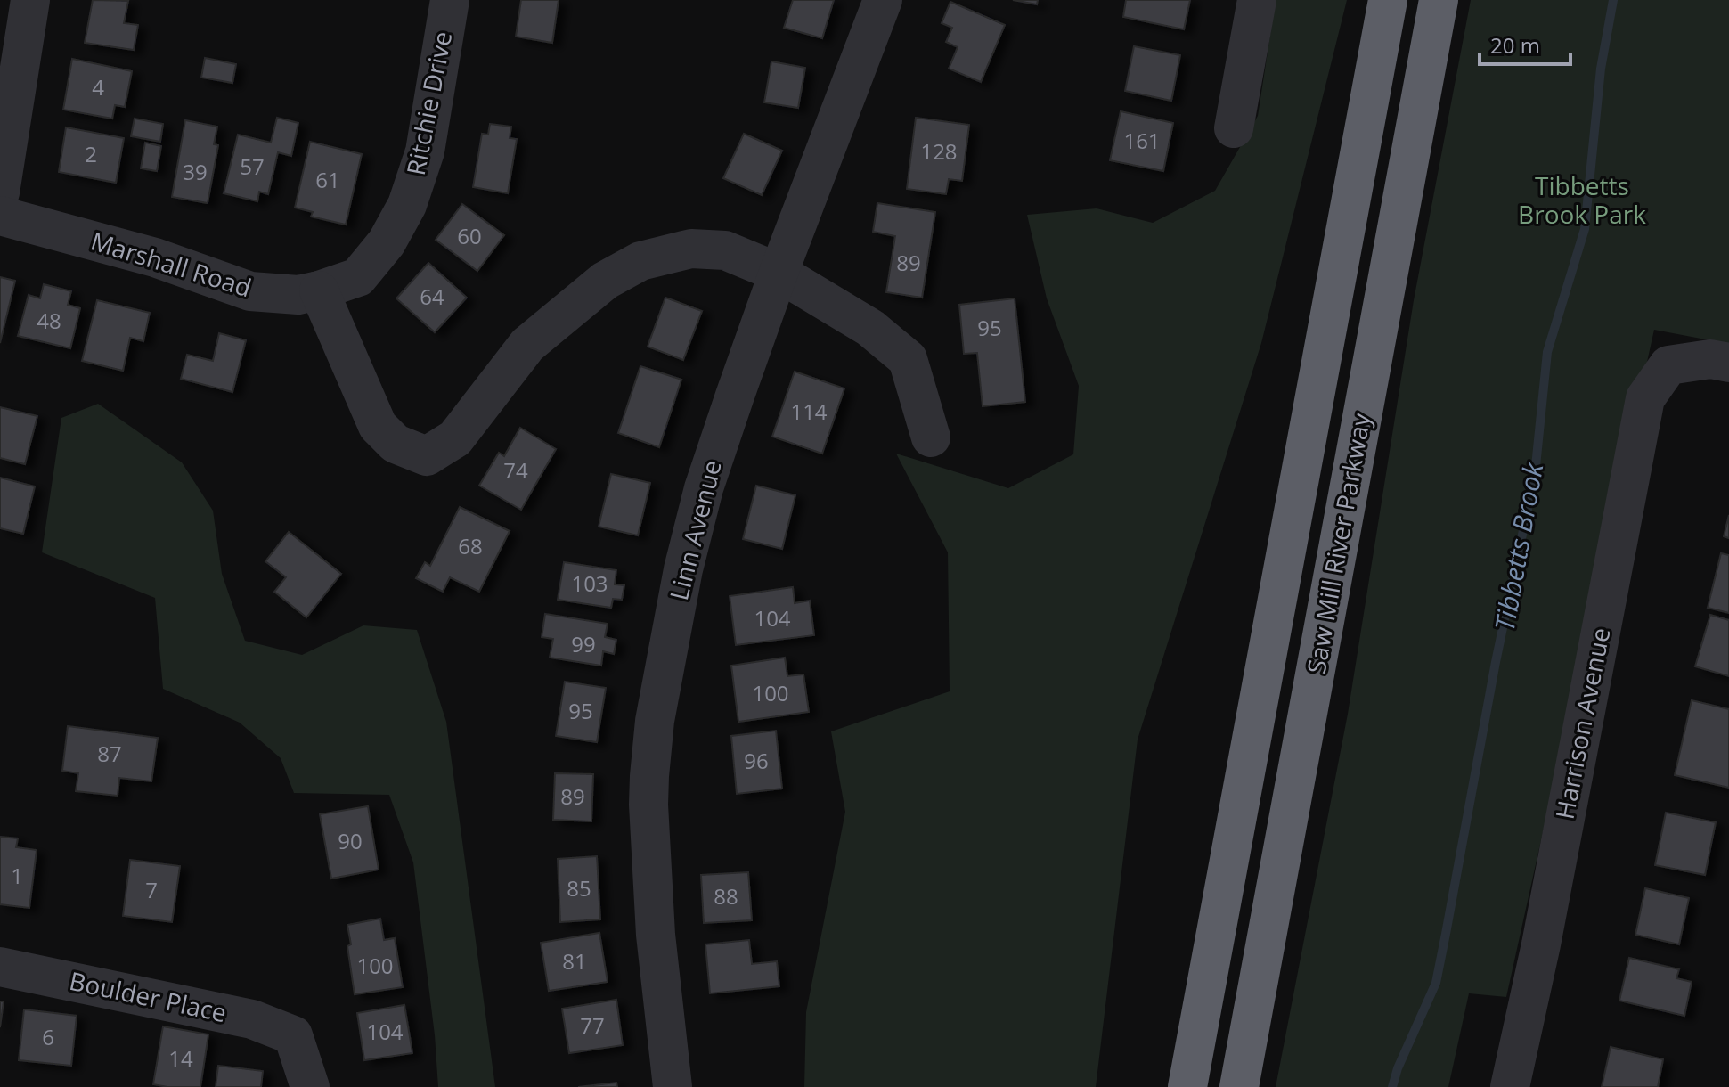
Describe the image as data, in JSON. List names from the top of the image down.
{
  "streets": {
    "highway": ["Saw Mill River Parkway"],
    "street": [
      "Ritchie Drive",
      "Marshall Road",
      "Linn Avenue",
      "Harrison Avenue",
      "Boulder Place"
    ]
  },
  "crossings": [
    ["Ritchie Drive", "Marshall Road"]
  ],
  "water": ["Tibbetts Brook"],
  "parks": ["Tibbetts Brook Park"],
  "house_numbers": [
    "4",
    "161",
    "128",
    "2",
    "57",
    "39",
    "61",
    "60",
    "89",
    "64",
    "48",
    "95",
    "114",
    "74",
    "68",
    "103",
    "104",
    "99",
    "100",
    "95",
    "87",
    "96",
    "89",
    "90",
    "1",
    "85",
    "7",
    "88",
    "81",
    "100",
    "77",
    "104",
    "6",
    "14"
  ],
  "scale_bar": "20 m"
}
